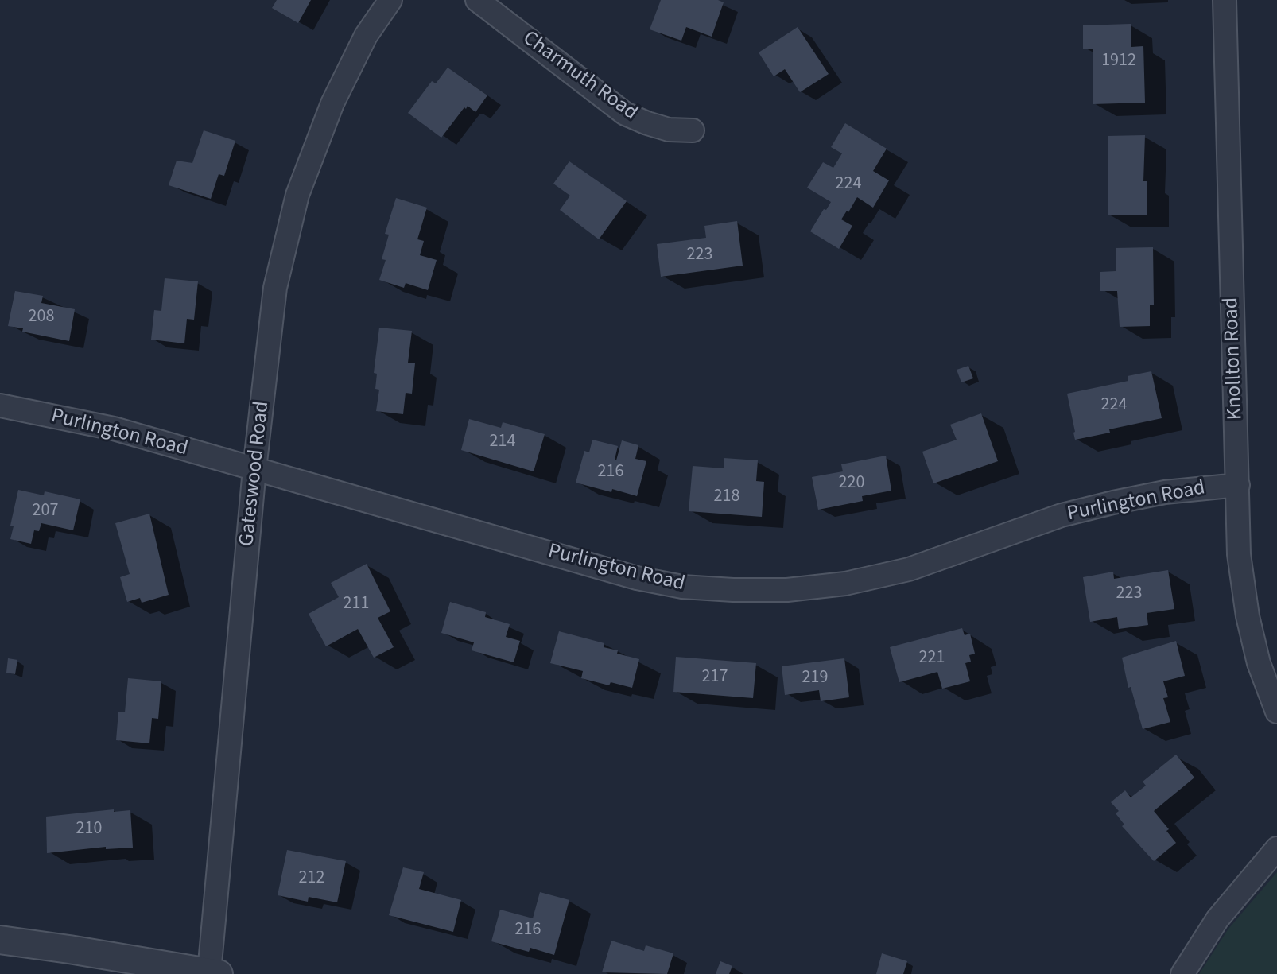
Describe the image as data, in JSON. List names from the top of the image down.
{
  "streets": {
    "street": [
      "Charmuth Road",
      "Knollton Road",
      "Purlington Road",
      "Gateswood Road"
    ]
  },
  "crossings": [
    ["Knollton Road", "Purlington Road"],
    ["Purlington Road", "Gateswood Road"]
  ],
  "house_numbers": [
    "1912",
    "224",
    "223",
    "208",
    "224",
    "214",
    "216",
    "220",
    "218",
    "207",
    "223",
    "211",
    "221",
    "217",
    "219",
    "210",
    "212",
    "216"
  ]
}
